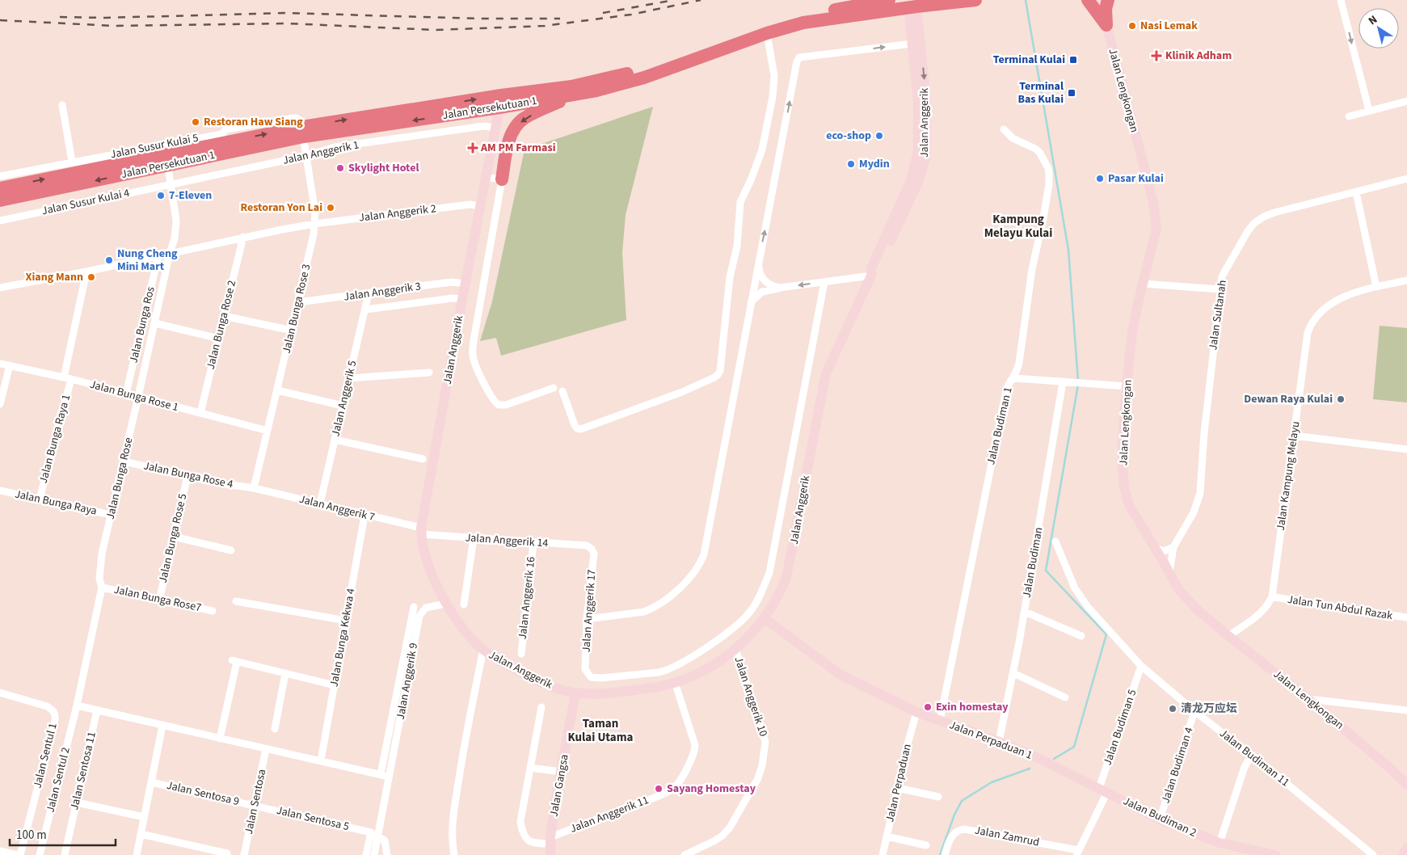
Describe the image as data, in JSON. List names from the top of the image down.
{
  "streets": {
    "highway": ["Jalan Persekutuan 1"],
    "street": [
      "Jalan Lengkongan",
      "Jalan Anggerik",
      "Jalan Susur Kulai 5",
      "Jalan Anggerik 1",
      "Jalan Susur Kulai 4",
      "Jalan Anggerik 2",
      "Jalan Anggerik 3",
      "Jalan Bunga Rose 3",
      "Jalan Sultanah",
      "Jalan Bunga Ros",
      "Jalan Bunga Rose 2",
      "Jalan Bunga Rose 1",
      "Jalan Anggerik 5",
      "Jalan Budiman 1",
      "Jalan Bunga Raya 1",
      "Jalan Bunga Rose 4",
      "Jalan Kampung Melayu",
      "Jalan Bunga Rose",
      "Jalan Bunga Raya",
      "Jalan Anggerik 7",
      "Jalan Bunga Rose 5",
      "Jalan Anggerik 14",
      "Jalan Budiman",
      "Jalan Anggerik 16",
      "Jalan Bunga Rose7",
      "Jalan Tun Abdul Razak",
      "Jalan Anggerik 17",
      "Jalan Bunga Kekwa 4",
      "Jalan Anggerik 9",
      "Jalan Anggerik 10",
      "Jalan Budiman 5",
      "Jalan Perpaduan 1",
      "Jalan Sentul 1",
      "Jalan Budiman 11",
      "Jalan Budiman 4",
      "Jalan Sentosa 11",
      "Jalan Sentul 2",
      "Jalan Perpaduan",
      "Jalan Gangsa",
      "Jalan Sentosa 9",
      "Jalan Sentosa",
      "Jalan Anggerik 11",
      "Jalan Budiman 2",
      "Jalan Sentosa 5",
      "Jalan Zamrud"
    ]
  },
  "crossings": [
    ["Jalan Lengkongan", "Jalan Kampung Melayu"],
    ["Jalan Persekutuan 1", "Jalan Anggerik"],
    ["Jalan Persekutuan 1", "Jalan Susur Kulai 5"],
    ["Jalan Persekutuan 1", "Jalan Bunga Rose 3"],
    ["Jalan Persekutuan 1", "Jalan Bunga Rose"],
    ["Jalan Anggerik", "Jalan Anggerik 1"],
    ["Jalan Anggerik", "Jalan Anggerik 2"],
    ["Jalan Anggerik", "Jalan Anggerik 3"],
    ["Jalan Anggerik", "Jalan Anggerik 7"],
    ["Jalan Anggerik", "Jalan Anggerik 14"],
    ["Jalan Anggerik", "Jalan Anggerik 9"],
    ["Jalan Anggerik", "Jalan Anggerik 10"],
    ["Jalan Anggerik", "Jalan Perpaduan 1"],
    ["Jalan Anggerik", "Jalan Gangsa"],
    ["Jalan Anggerik", "Jalan Anggerik 11"],
    ["Jalan Susur Kulai 5", "Jalan Bunga Rose 3"],
    ["Jalan Anggerik 1", "Jalan Susur Kulai 4"],
    ["Jalan Anggerik 1", "Jalan Bunga Rose 3"],
    ["Jalan Anggerik 1", "Jalan Bunga Rose"],
    ["Jalan Susur Kulai 4", "Jalan Bunga Rose"],
    ["Jalan Anggerik 2", "Jalan Bunga Rose 3"],
    ["Jalan Anggerik 3", "Jalan Bunga Rose 3"],
    ["Jalan Anggerik 3", "Jalan Anggerik 5"],
    ["Jalan Bunga Rose 3", "Jalan Bunga Rose 1"],
    ["Jalan Bunga Rose 3", "Jalan Bunga Rose 4"],
    ["Jalan Bunga Rose 3", "Jalan Anggerik 7"],
    ["Jalan Bunga Ros", "Jalan Bunga Rose 1"],
    ["Jalan Bunga Rose 2", "Jalan Bunga Rose 1"],
    ["Jalan Bunga Rose 1", "Jalan Bunga Raya 1"],
    ["Jalan Bunga Rose 1", "Jalan Bunga Rose"],
    ["Jalan Anggerik 5", "Jalan Anggerik 7"],
    ["Jalan Budiman 1", "Jalan Perpaduan 1"],
    ["Jalan Bunga Raya 1", "Jalan Bunga Raya"],
    ["Jalan Bunga Rose 4", "Jalan Bunga Rose"],
    ["Jalan Bunga Rose 4", "Jalan Anggerik 7"],
    ["Jalan Bunga Rose 4", "Jalan Bunga Rose 5"],
    ["Jalan Kampung Melayu", "Jalan Tun Abdul Razak"],
    ["Jalan Bunga Rose", "Jalan Bunga Raya"],
    ["Jalan Bunga Rose", "Jalan Bunga Rose7"],
    ["Jalan Bunga Rose", "Jalan Sentul 2"],
    ["Jalan Anggerik 7", "Jalan Anggerik 14"],
    ["Jalan Anggerik 7", "Jalan Bunga Kekwa 4"],
    ["Jalan Bunga Rose 5", "Jalan Bunga Rose7"],
    ["Jalan Anggerik 14", "Jalan Anggerik 16"],
    ["Jalan Anggerik 14", "Jalan Anggerik 17"],
    ["Jalan Budiman", "Jalan Perpaduan 1"],
    ["Jalan Budiman 5", "Jalan Budiman 11"],
    ["Jalan Budiman 5", "Jalan Budiman 2"],
    ["Jalan Budiman 5", "Jalan Zamrud"],
    ["Jalan Perpaduan 1", "Jalan Perpaduan"],
    ["Jalan Perpaduan 1", "Jalan Budiman 2"],
    ["Jalan Budiman 11", "Jalan Budiman 4"],
    ["Jalan Budiman 4", "Jalan Budiman 2"],
    ["Jalan Gangsa", "Jalan Anggerik 11"],
    ["Jalan Sentosa 9", "Jalan Sentosa"],
    ["Jalan Sentosa 9", "Jalan Sentosa 5"],
    ["Jalan Sentosa", "Jalan Sentosa 5"]
  ],
  "districts": ["Kampung Melayu Kulai", "Taman Kulai Utama"],
  "places": {
    "other": [
      "Nasi Lemak",
      "Restoran Haw Siang",
      "eco-shop",
      "Mydin",
      "Skylight Hotel",
      "Pasar Kulai",
      "7-Eleven",
      "Restoran Yon Lai",
      "Nung Cheng Mini Mart",
      "Xiang Mann",
      "Dewan Raya Kulai",
      "Exin homestay",
      "清龙万应坛",
      "Sayang Homestay"
    ],
    "health": ["Klinik Adham", "AM PM Farmasi"],
    "transit": ["Terminal Kulai", "Terminal Bas Kulai"]
  },
  "scale_bar": "100 m",
  "north": "top left"
}
